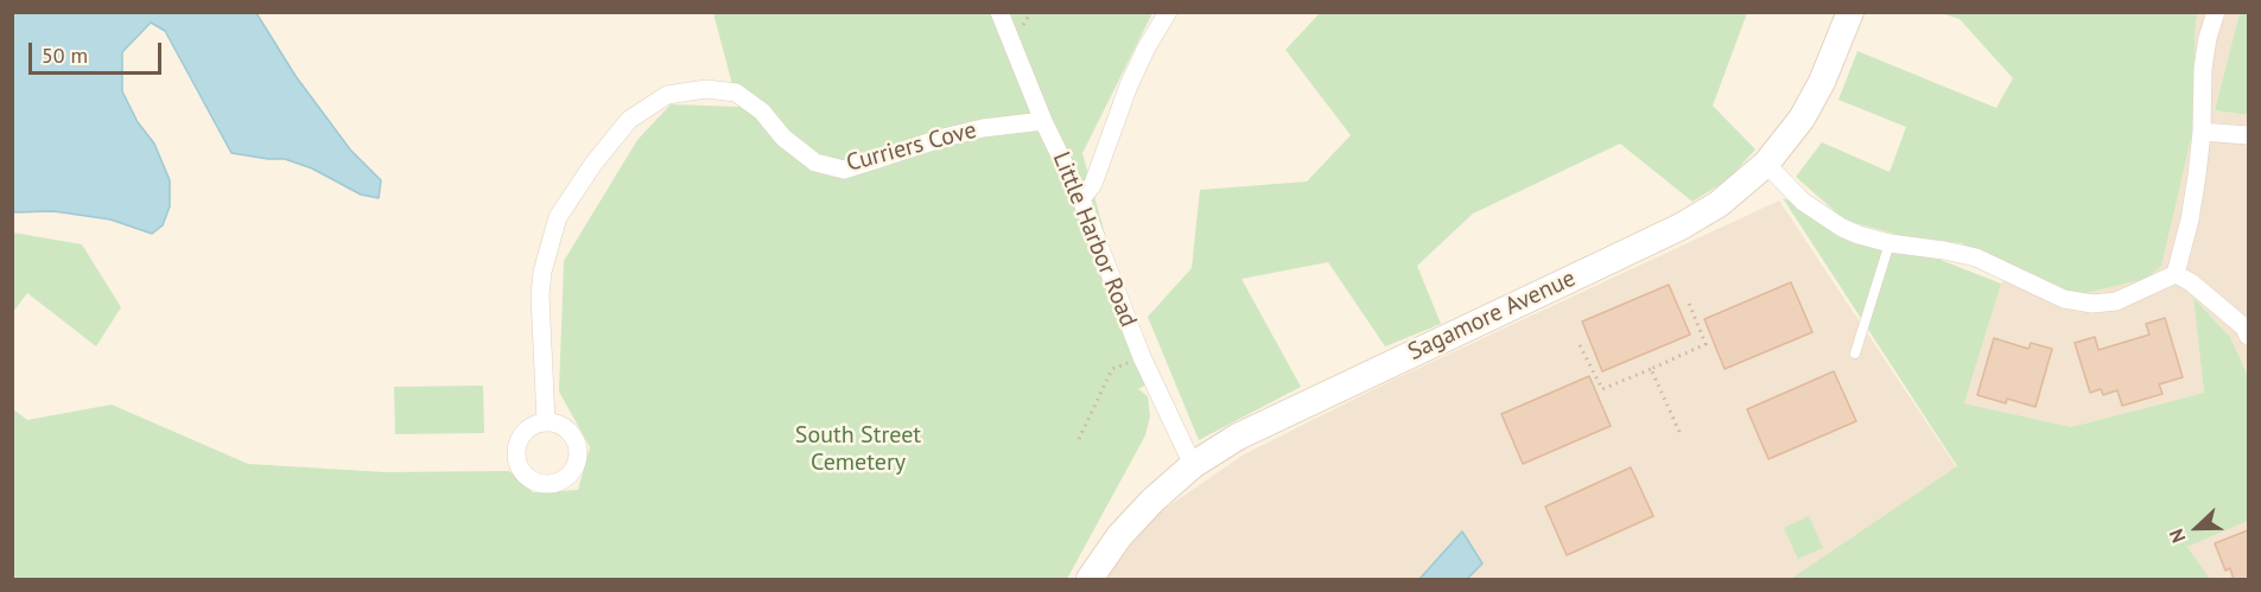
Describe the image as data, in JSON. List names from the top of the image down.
{
  "streets": {
    "main road": ["Sagamore Avenue"],
    "street": ["Curriers Cove", "Little Harbor Road"]
  },
  "crossings": [
    ["Curriers Cove", "Little Harbor Road"],
    ["Little Harbor Road", "Sagamore Avenue"]
  ],
  "parks": ["South Street Cemetery"],
  "scale_bar": "50 m",
  "north": "left"
}
